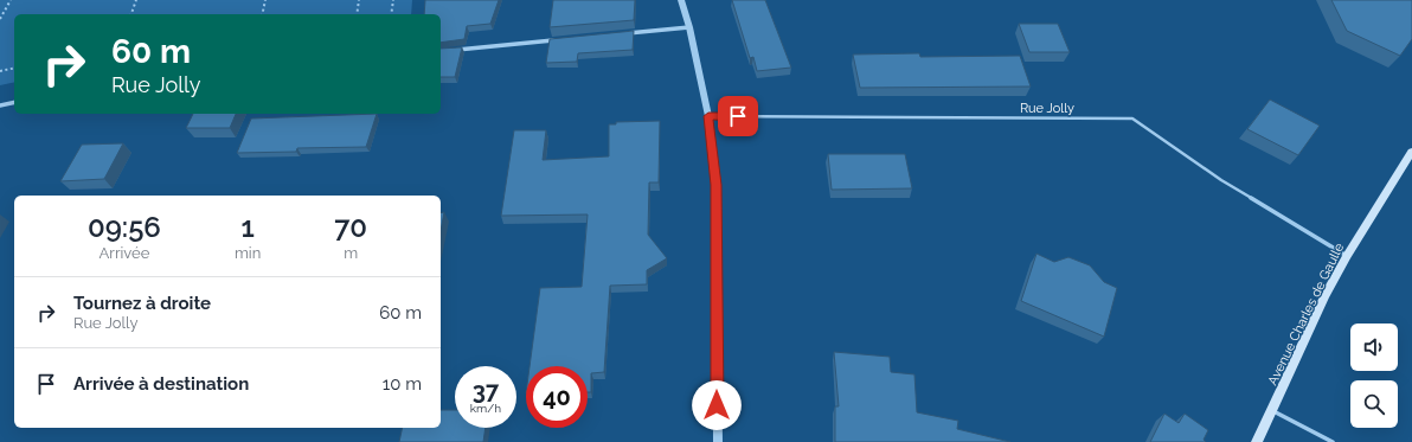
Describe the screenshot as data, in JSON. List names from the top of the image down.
{
  "streets": {
    "main road": ["Avenue Charles de Gaulle"],
    "lane": ["Rue Jolly"]
  },
  "crossings": [
    ["Rue Jolly", "Avenue Charles de Gaulle"]
  ],
  "page": {
    "turn": ["60 m", "Rue Jolly"],
    "eta": [
      "09:56",
      "Arrivée",
      "1",
      "min",
      "70",
      "m"
    ],
    "list": [
      {
        "name": "Tournez à droite",
        "note": "Rue Jolly",
        "value": "60 m"
      },
      {
        "name": "Arrivée à destination",
        "value": "10 m"
      }
    ],
    "speed": "37 km/h",
    "limit": "40"
  }
}
